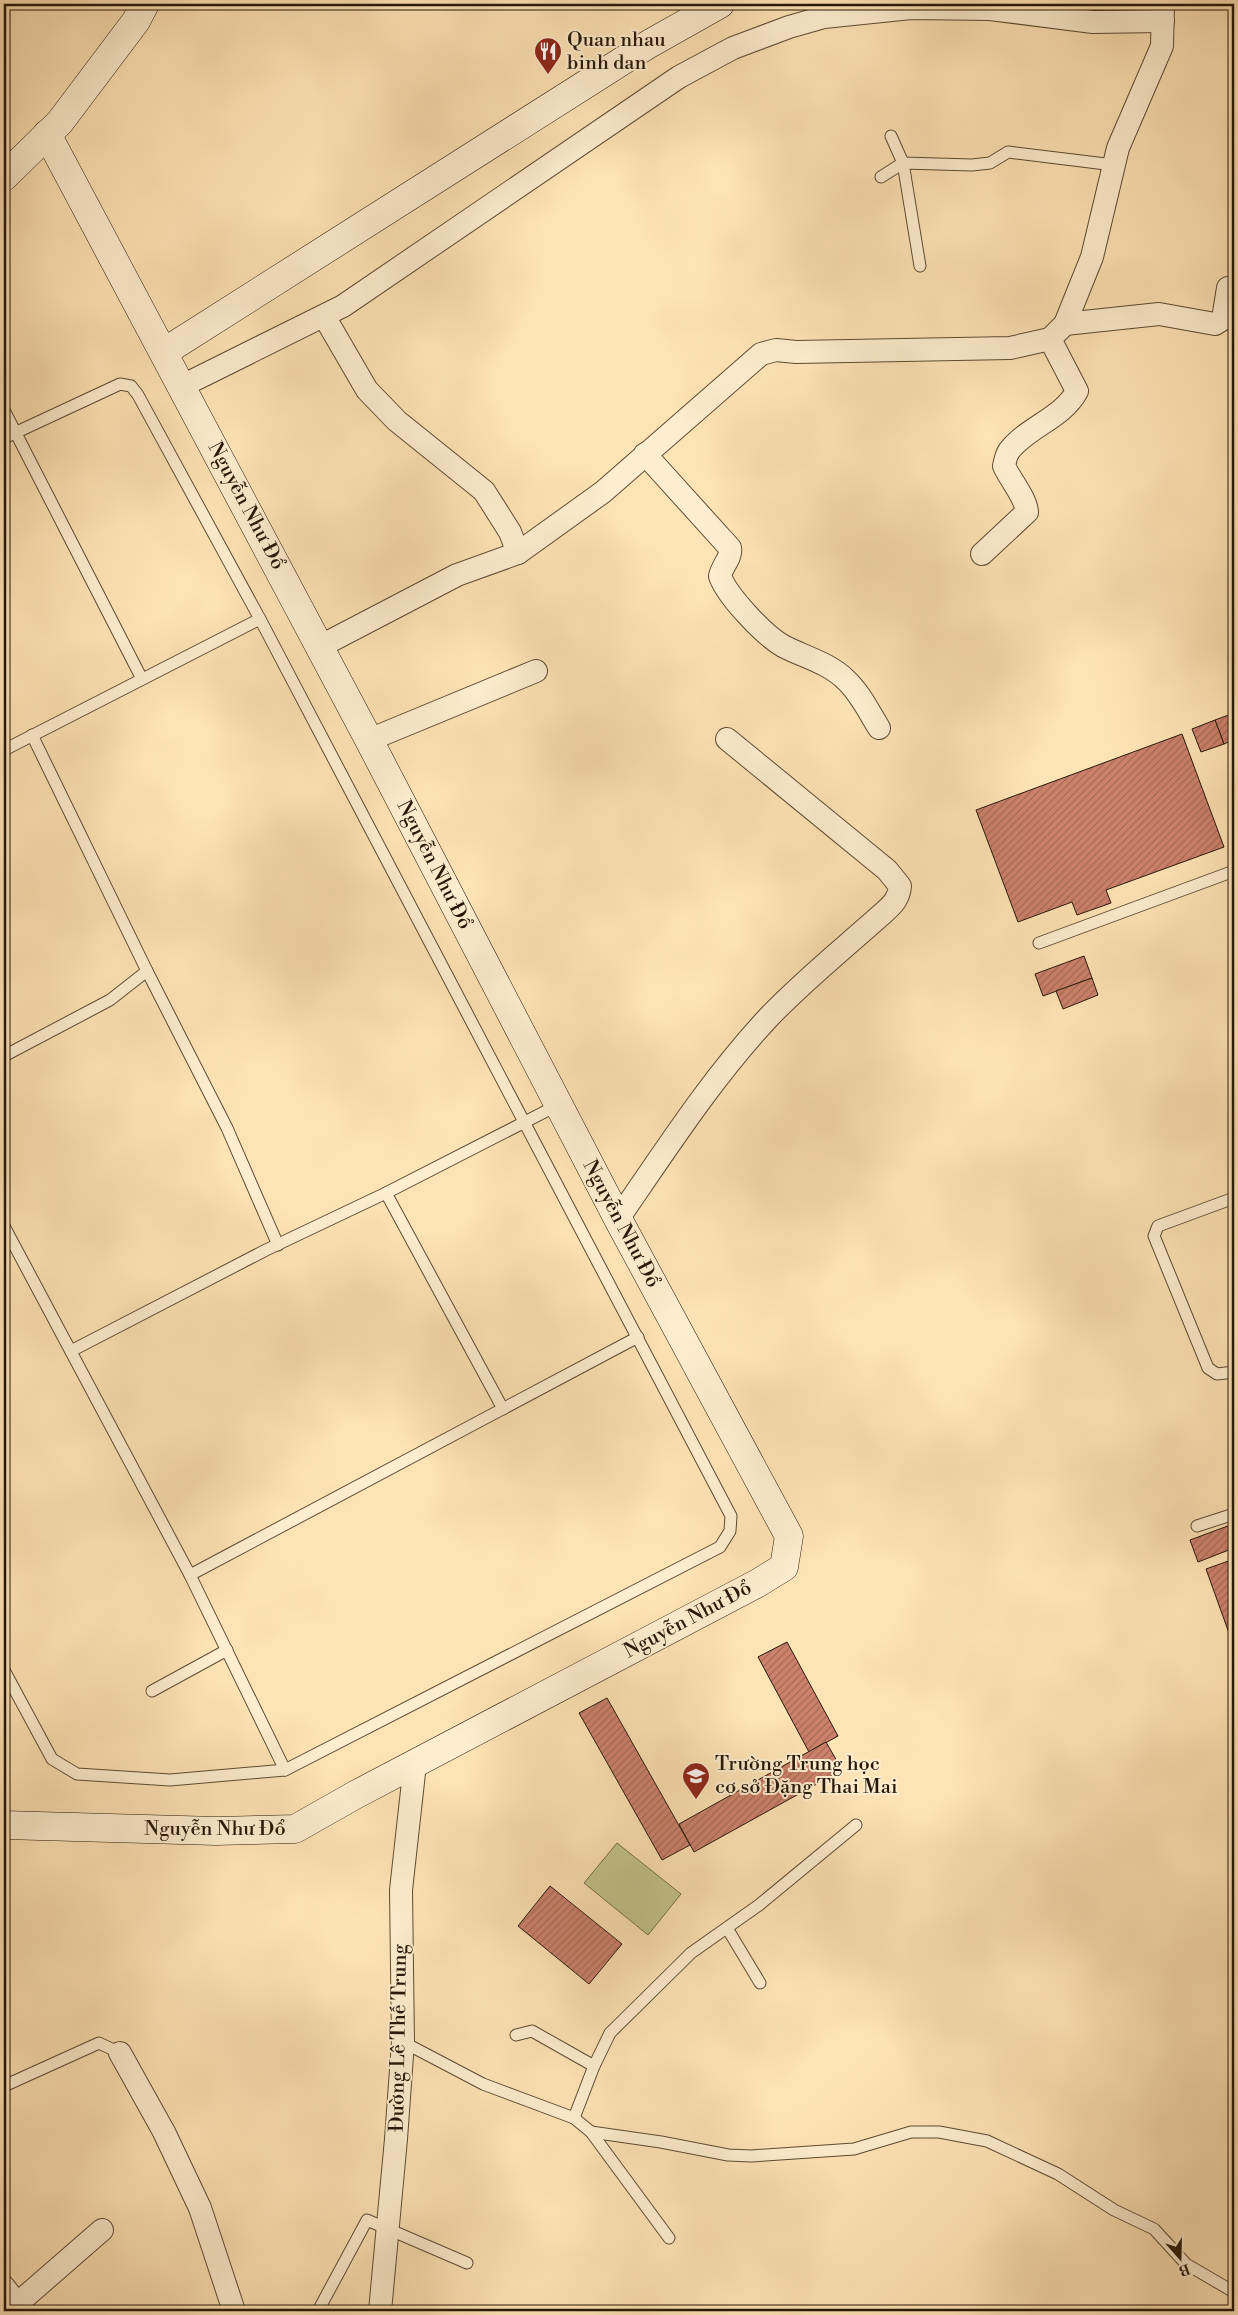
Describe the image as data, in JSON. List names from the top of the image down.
{
  "streets": {
    "street": ["Nguyễn Như Đổ", "Đường Lê Thế Trung"]
  },
  "crossings": [
    ["Nguyễn Như Đổ", "Đường Lê Thế Trung"]
  ],
  "places": {
    "restaurant": ["Quan nhau binh dan"],
    "school or university": ["Trường Trung học cơ sở Đặng Thai Mai"]
  },
  "north": "bottom"
}
